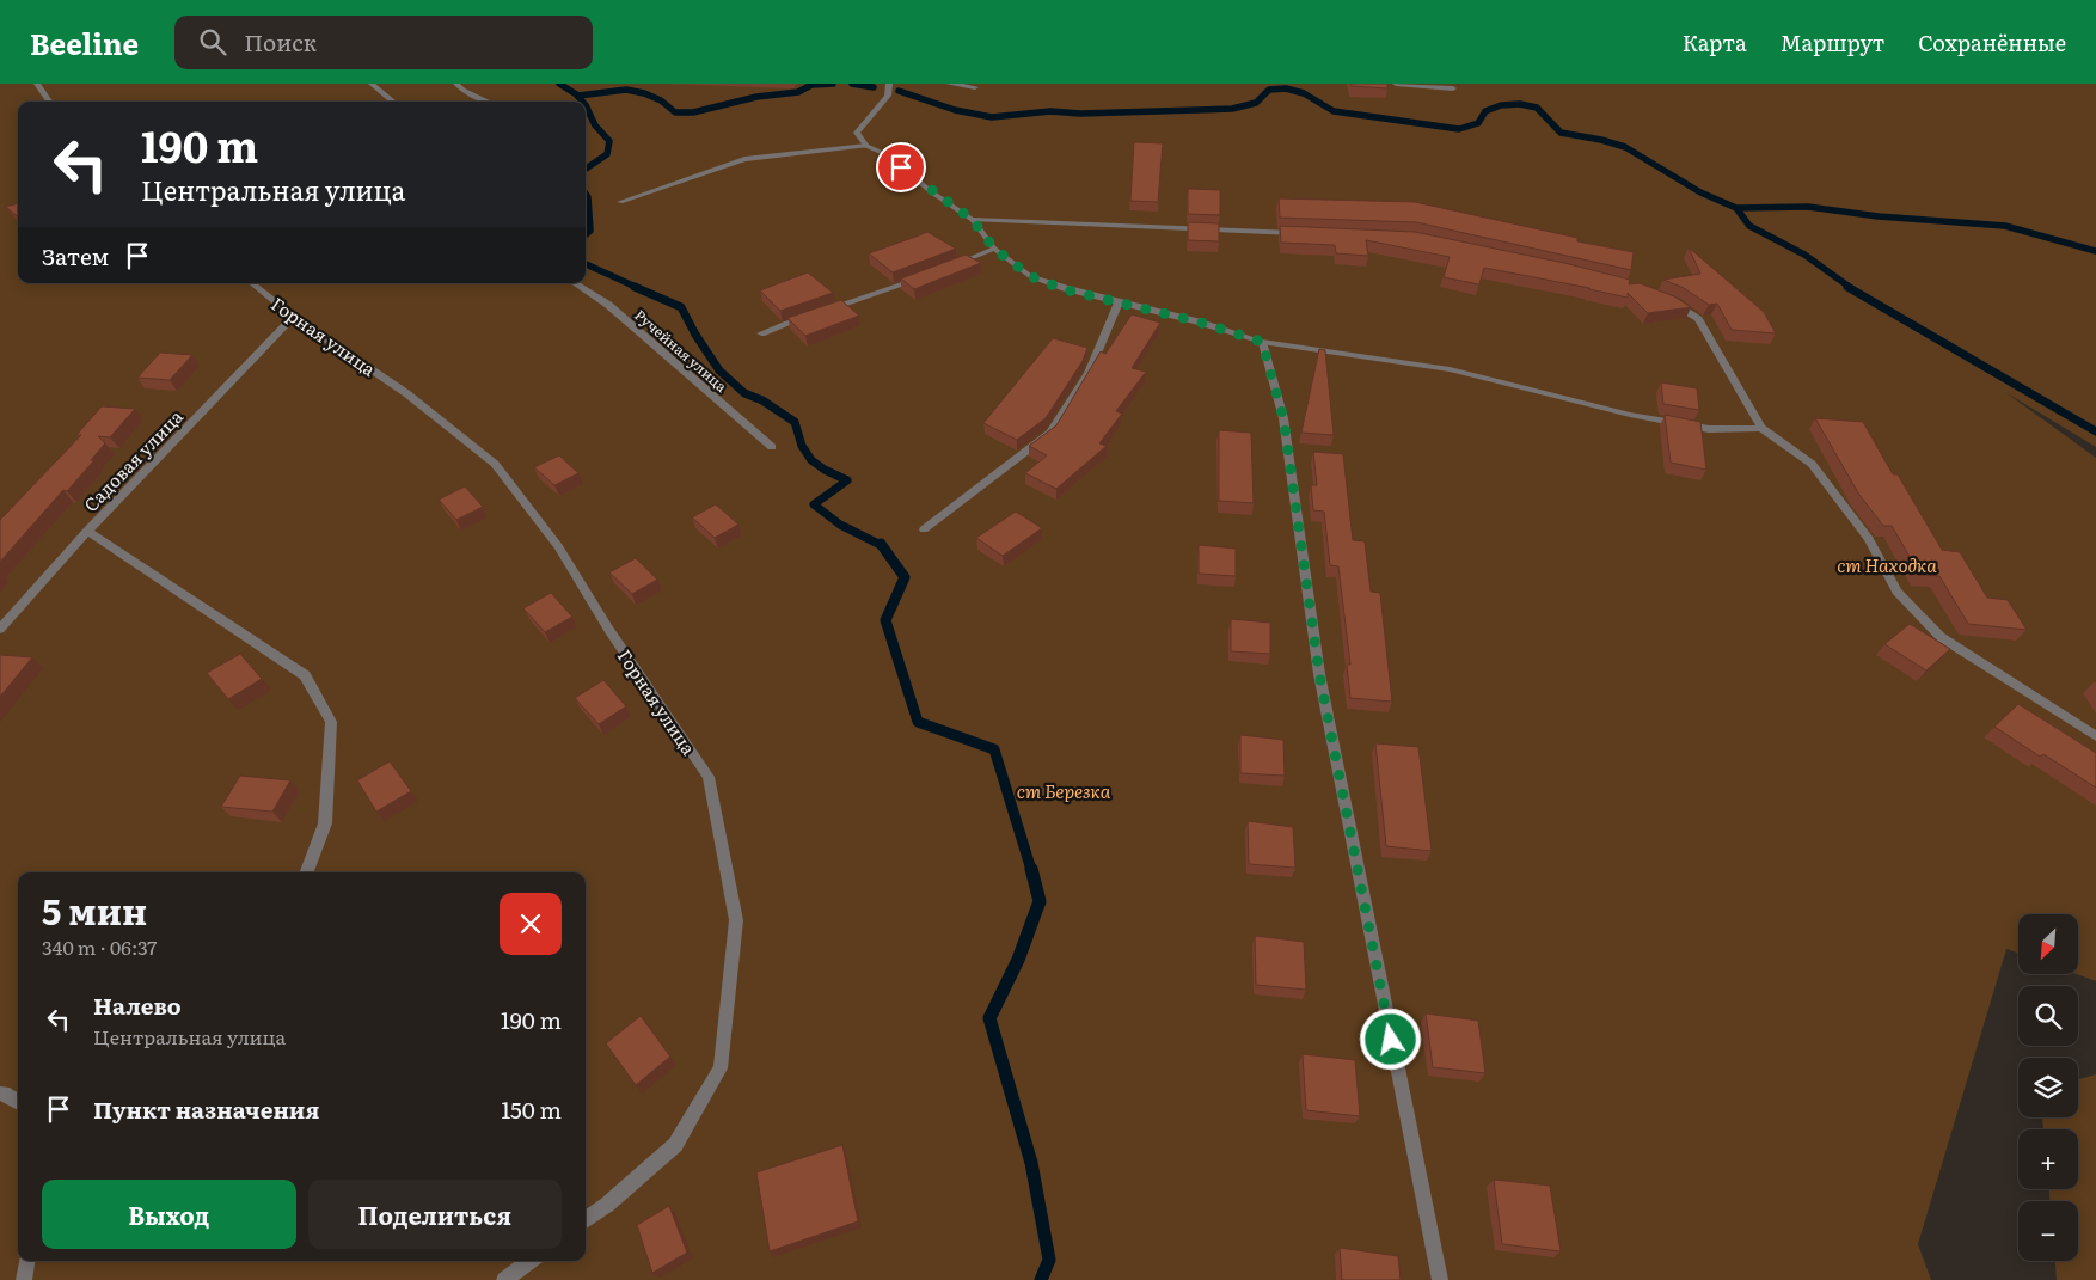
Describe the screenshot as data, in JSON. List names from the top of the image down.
{
  "streets": {
    "street": ["Горная улица", "Ручейная улица", "Садовая улица"]
  },
  "crossings": [
    ["Горная улица", "Садовая улица"]
  ],
  "parks": ["ст Находка", "ст Березка"],
  "north": "bottom left",
  "page": {
    "header": "Beeline",
    "search": "Поиск",
    "nav": ["Карта", "Маршрут", "Сохранённые"],
    "turn": ["190 m", "Центральная улица"],
    "then": "Затем",
    "heading": ["5 мин", "340 m · 06:37"],
    "map_buttons": ["+", "−"],
    "list": [
      {
        "name": "Налево",
        "note": "Центральная улица",
        "value": "190 m"
      },
      {
        "name": "Пункт назначения",
        "value": "150 m"
      }
    ],
    "buttons": ["Выход", "Поделиться"]
  }
}
